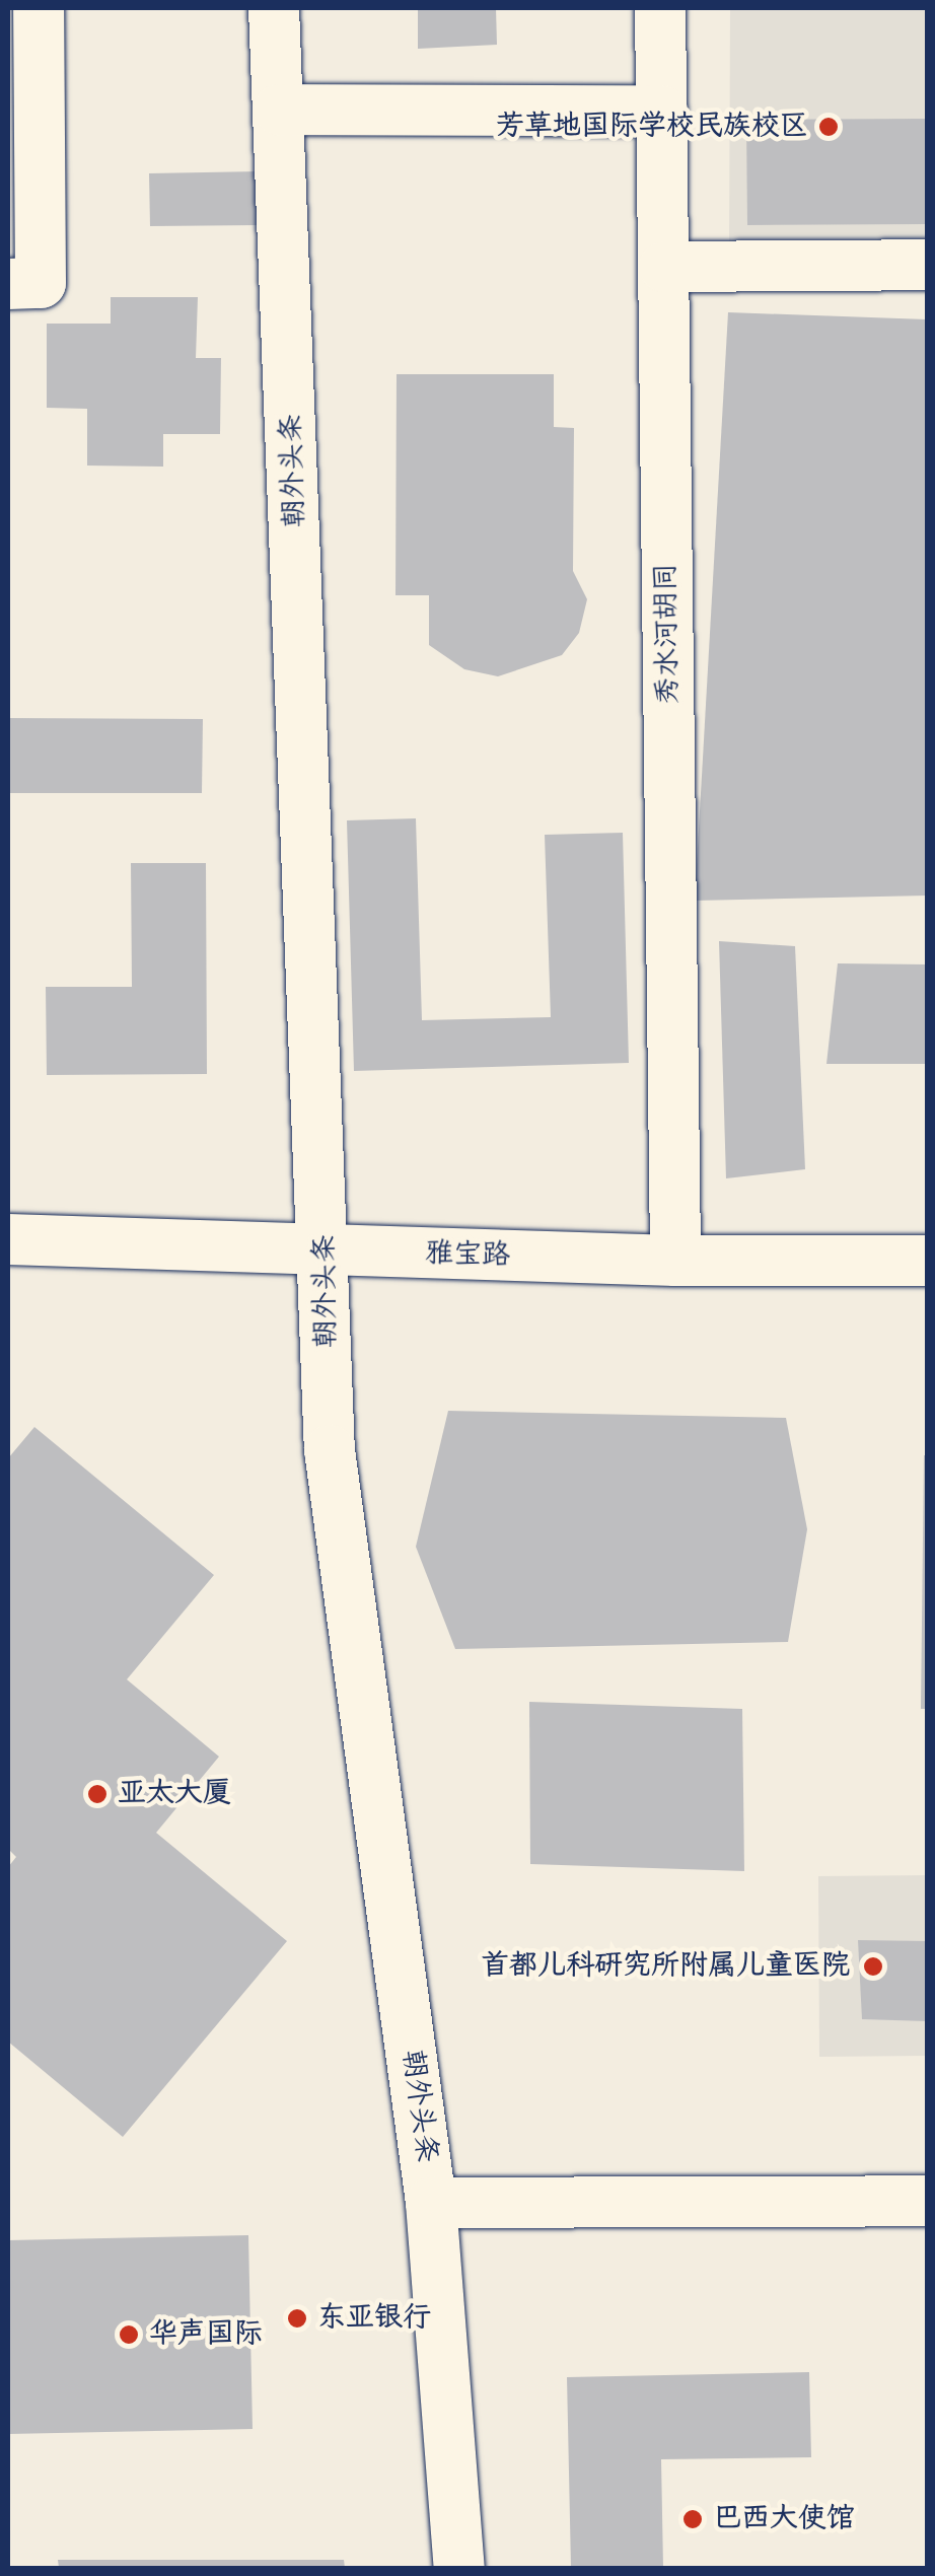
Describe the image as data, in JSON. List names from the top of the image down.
{
  "streets": {
    "street": ["朝外头条", "秀水河胡同", "雅宝路"]
  },
  "crossings": [
    ["朝外头条", "雅宝路"],
    ["秀水河胡同", "雅宝路"]
  ],
  "places": [
    "芳草地国际学校民族校区",
    "亚太大厦",
    "首都儿科研究所附属儿童医院",
    "东亚银行",
    "华声国际",
    "巴西大使馆"
  ]
}
